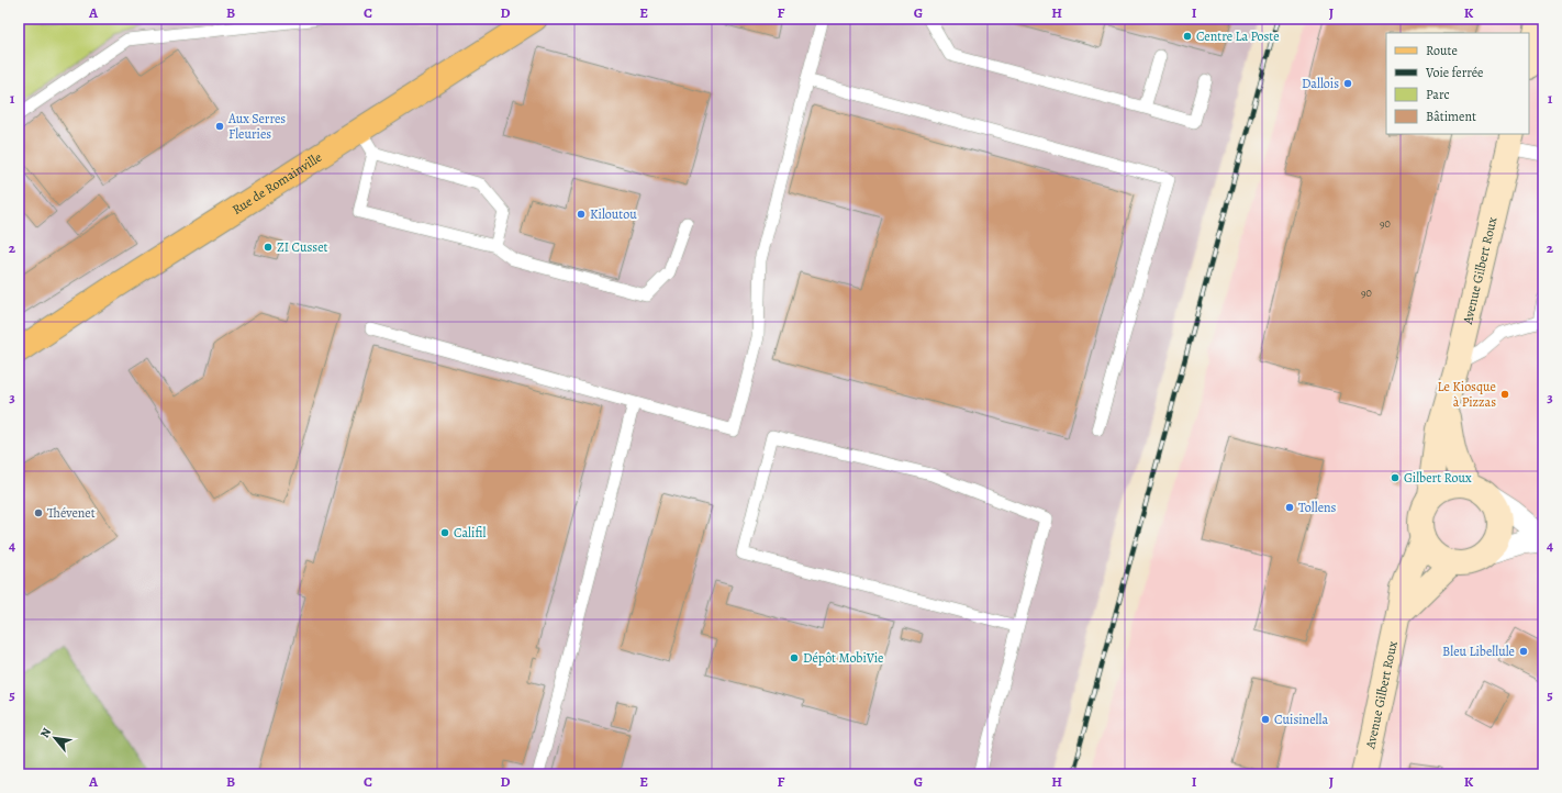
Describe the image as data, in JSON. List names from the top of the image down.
{
  "streets": {
    "main road": ["Rue de Romainville", "Avenue Gilbert Roux"]
  },
  "places": [
    "Centre La Poste",
    "Dallois",
    "Aux Serres Fleuries",
    "Kiloutou",
    "ZI Cusset",
    "Le Kiosque à Pizzas",
    "Gilbert Roux",
    "Tollens",
    "Thévenet",
    "Califil",
    "Bleu Libellule",
    "Dépôt MobiVie",
    "Cuisinella"
  ],
  "house_numbers": ["90", "90"],
  "legend": [
    "Route",
    "Voie ferrée",
    "Parc",
    "Bâtiment"
  ],
  "north": "top left",
  "grid": {
    "columns": [
      "A",
      "B",
      "C",
      "D",
      "E",
      "F",
      "G",
      "H",
      "I",
      "J",
      "K"
    ],
    "rows": [
      "1",
      "2",
      "3",
      "4",
      "5"
    ]
  }
}
